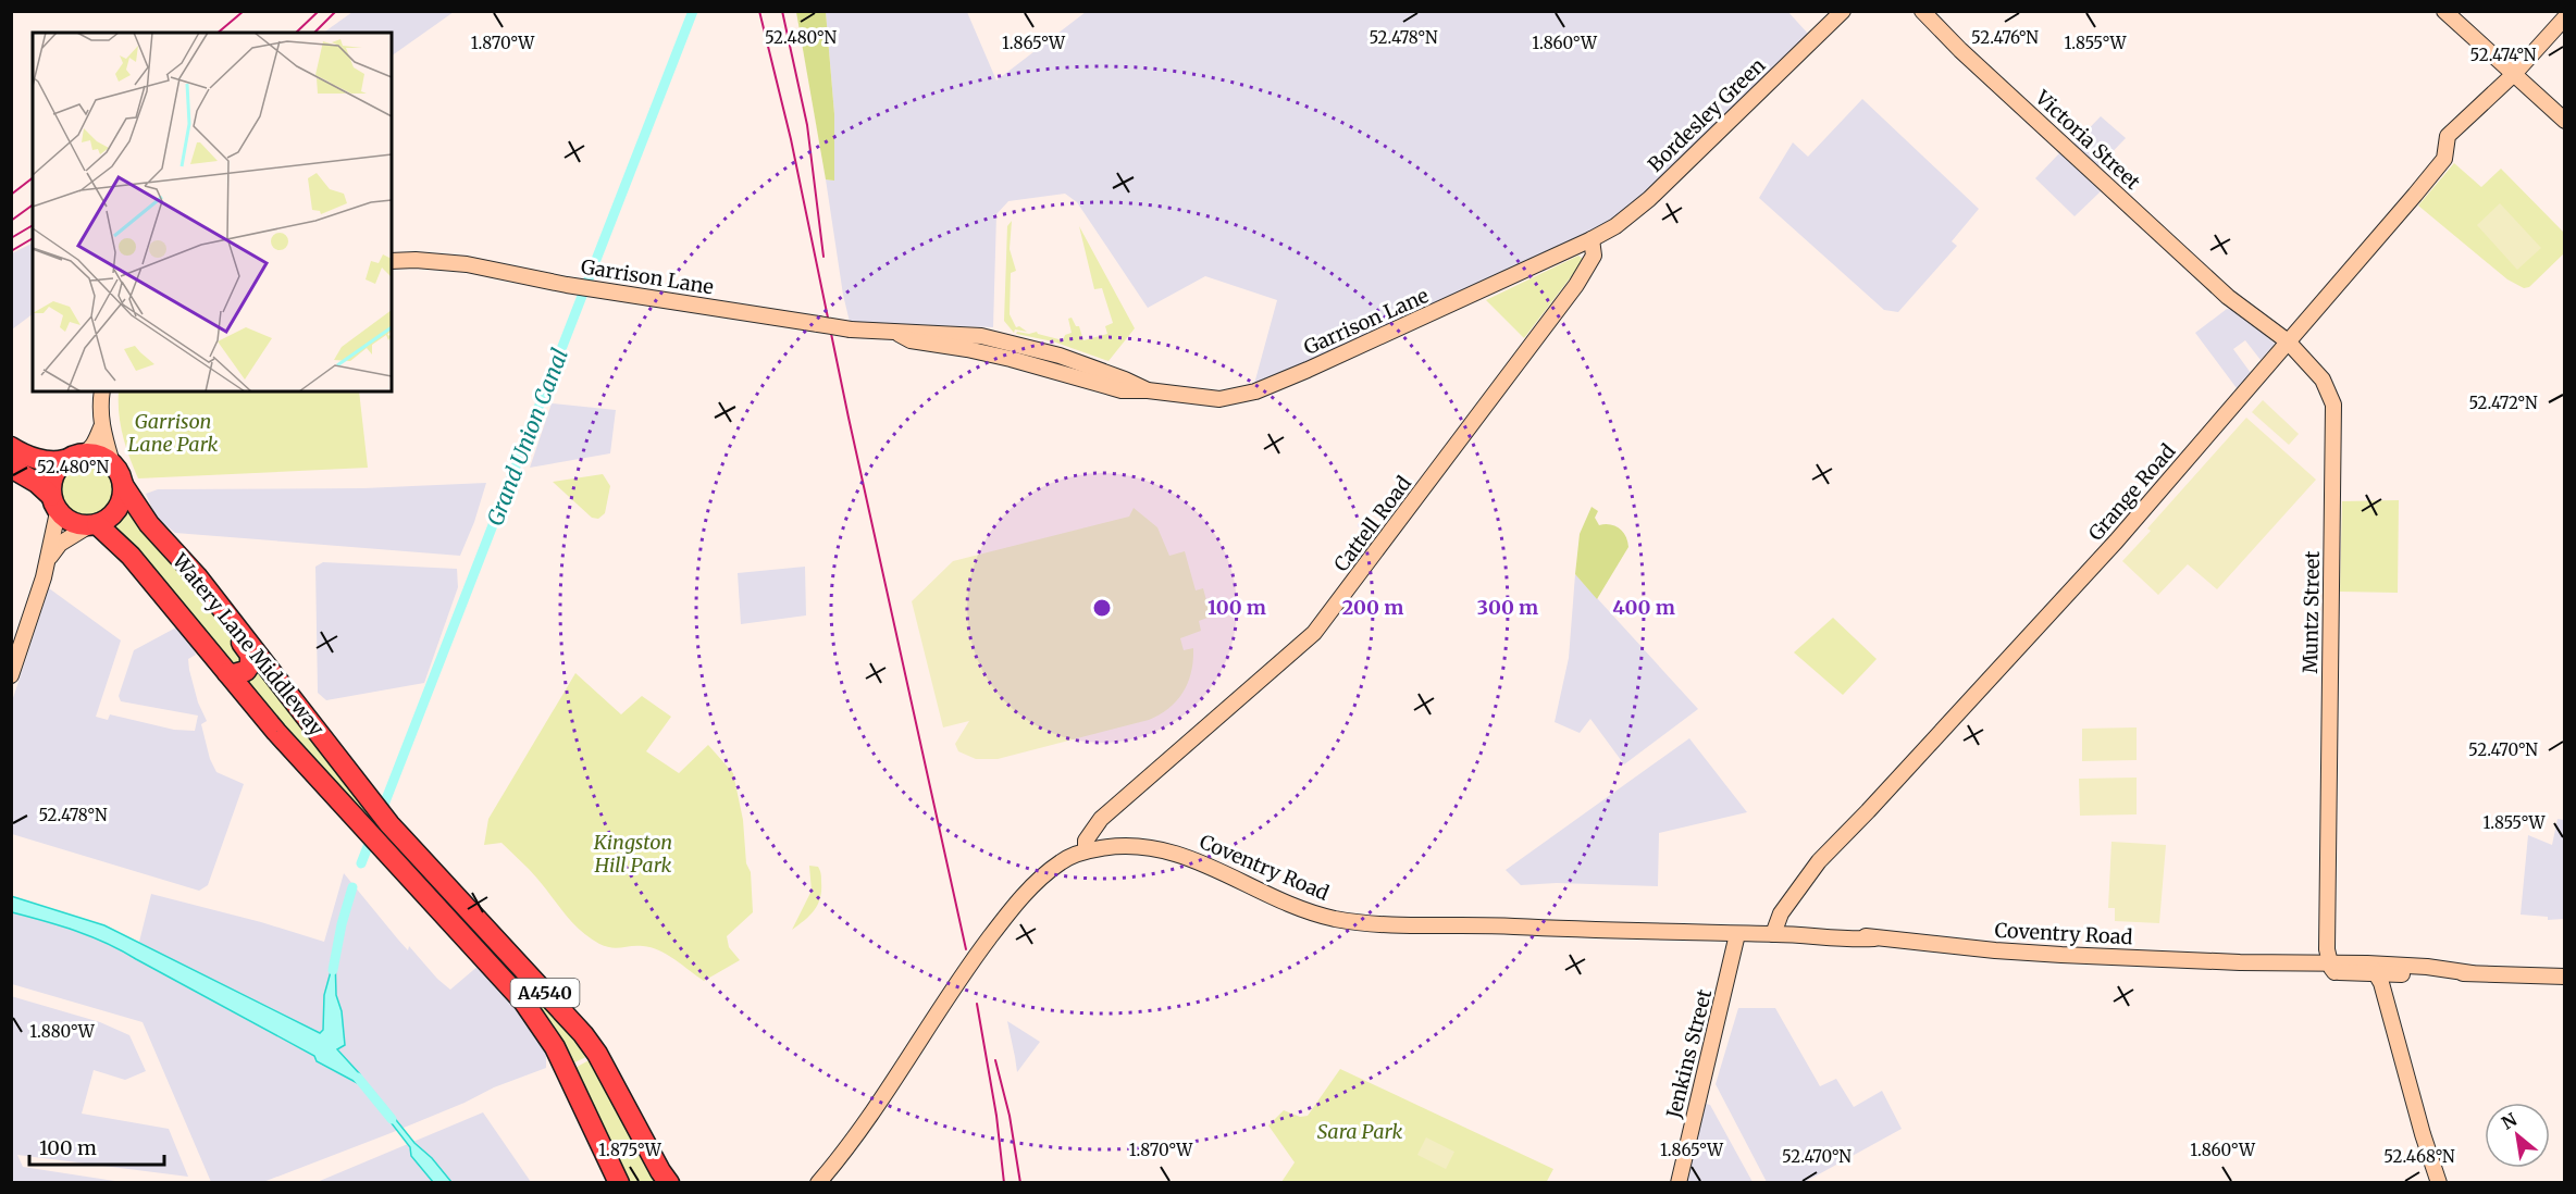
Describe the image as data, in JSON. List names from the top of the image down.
{
  "streets": {
    "highway": ["Watery Lane Middleway", "A4540"],
    "street": [
      "Bordesley Green",
      "Victoria Street",
      "Garrison Lane",
      "Grange Road",
      "Cattell Road",
      "Muntz Street",
      "Coventry Road",
      "Jenkins Street"
    ]
  },
  "crossings": [
    ["Bordesley Green", "Garrison Lane"],
    ["Bordesley Green", "Cattell Road"],
    ["Victoria Street", "Muntz Street"],
    ["Garrison Lane", "Cattell Road"],
    ["Grange Road", "Muntz Street"],
    ["Grange Road", "Coventry Road"],
    ["Cattell Road", "Coventry Road"],
    ["Muntz Street", "Coventry Road"],
    ["Watery Lane Middleway", "A4540"],
    ["Coventry Road", "Jenkins Street"]
  ],
  "water": ["Grand Union Canal"],
  "parks": ["Garrison Lane Park", "Kingston Hill Park", "Sara Park"],
  "scale_bar": "100 m",
  "north": "top left",
  "coordinates": [
    "52.478°N",
    "52.476°N",
    "52.480°N",
    "1.870°W",
    "1.860°W",
    "1.855°W",
    "1.865°W",
    "52.474°N",
    "52.472°N",
    "52.470°N",
    "1.880°W",
    "1.875°W",
    "52.468°N"
  ],
  "rings": [
    "100 m",
    "200 m",
    "300 m",
    "400 m"
  ]
}
